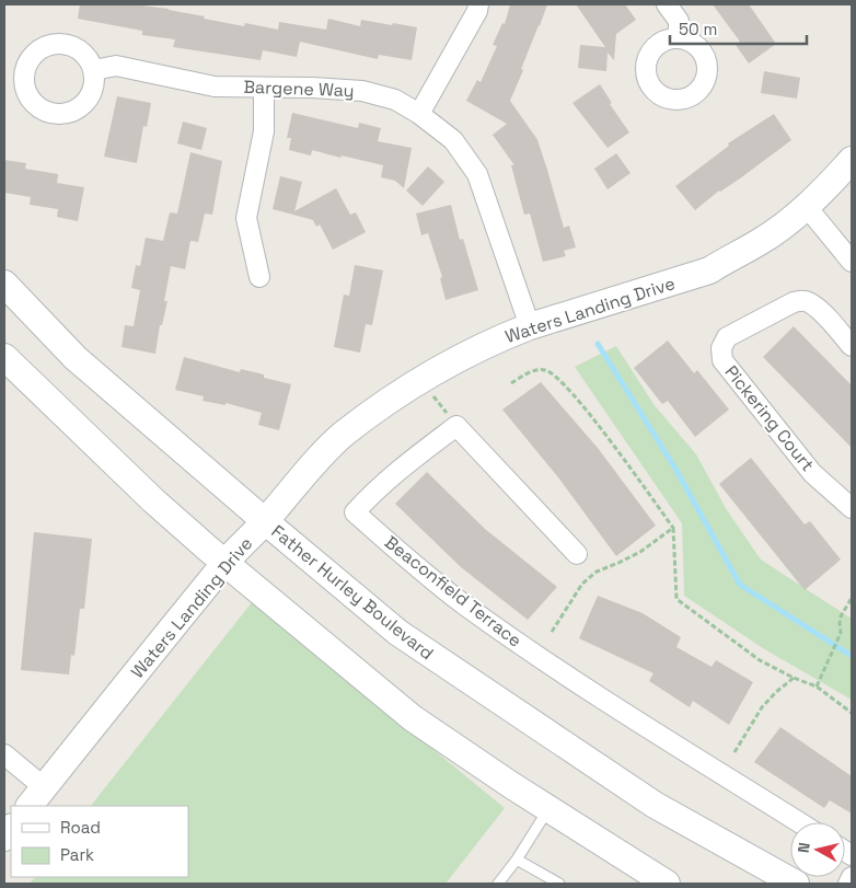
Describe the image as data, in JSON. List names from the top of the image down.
{
  "streets": {
    "main road": ["Waters Landing Drive", "Father Hurley Boulevard"],
    "street": ["Bargene Way", "Pickering Court", "Beaconfield Terrace"]
  },
  "crossings": [
    ["Bargene Way", "Waters Landing Drive"],
    ["Waters Landing Drive", "Father Hurley Boulevard"]
  ],
  "legend": ["Road", "Park"],
  "scale_bar": "50 m",
  "north": "left"
}
